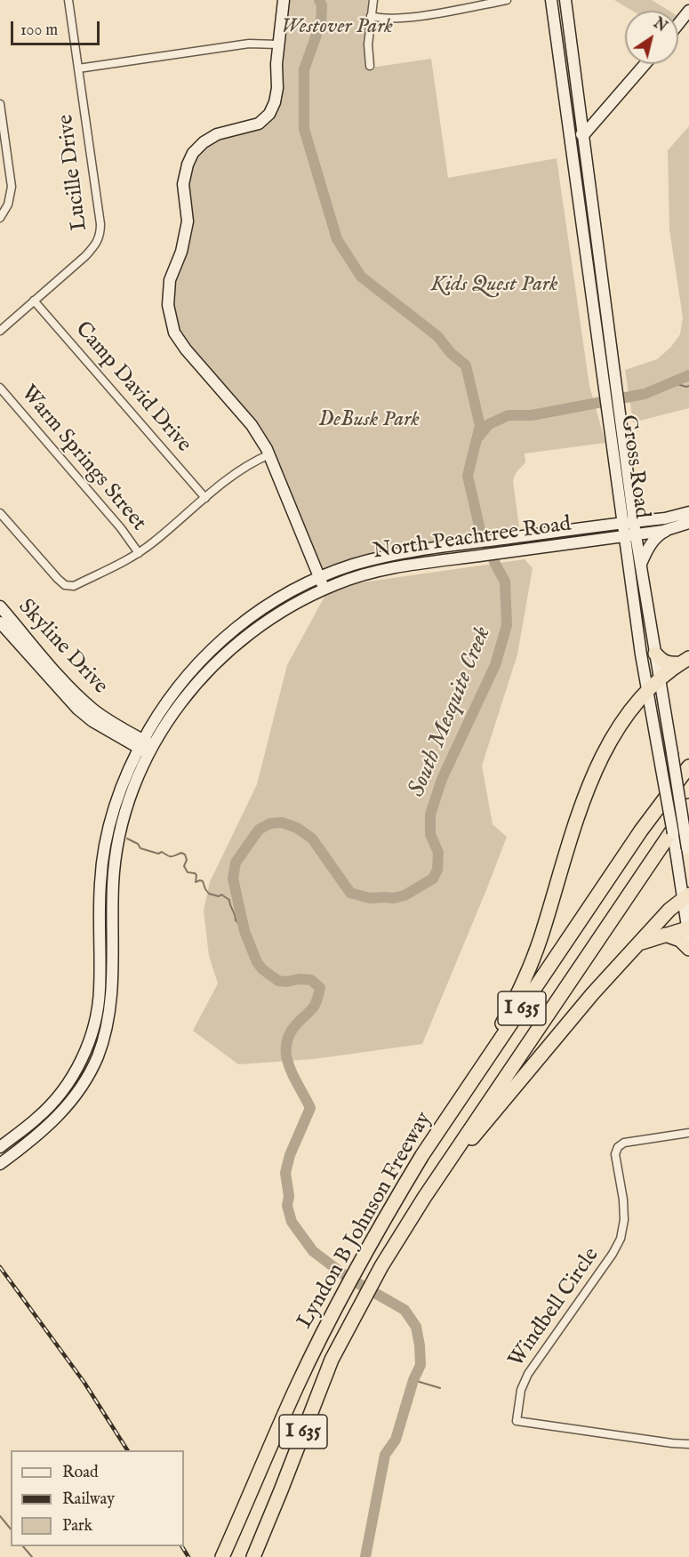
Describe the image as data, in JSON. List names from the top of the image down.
{
  "streets": {
    "highway": ["I 635", "Lyndon B Johnson Freeway"],
    "main road": ["Gross Road", "North Peachtree Road", "Skyline Drive"],
    "street": [
      "Lucille Drive",
      "Camp David Drive",
      "Warm Springs Street",
      "Windbell Circle"
    ]
  },
  "crossings": [
    ["Lucille Drive", "Camp David Drive"],
    ["Gross Road", "North Peachtree Road"],
    ["North Peachtree Road", "Skyline Drive"]
  ],
  "water": ["South Mesquite Creek"],
  "parks": ["Westover Park", "Kids Quest Park", "DeBusk Park"],
  "legend": ["Road", "Railway", "Park"],
  "scale_bar": "100 m",
  "north": "top right"
}
